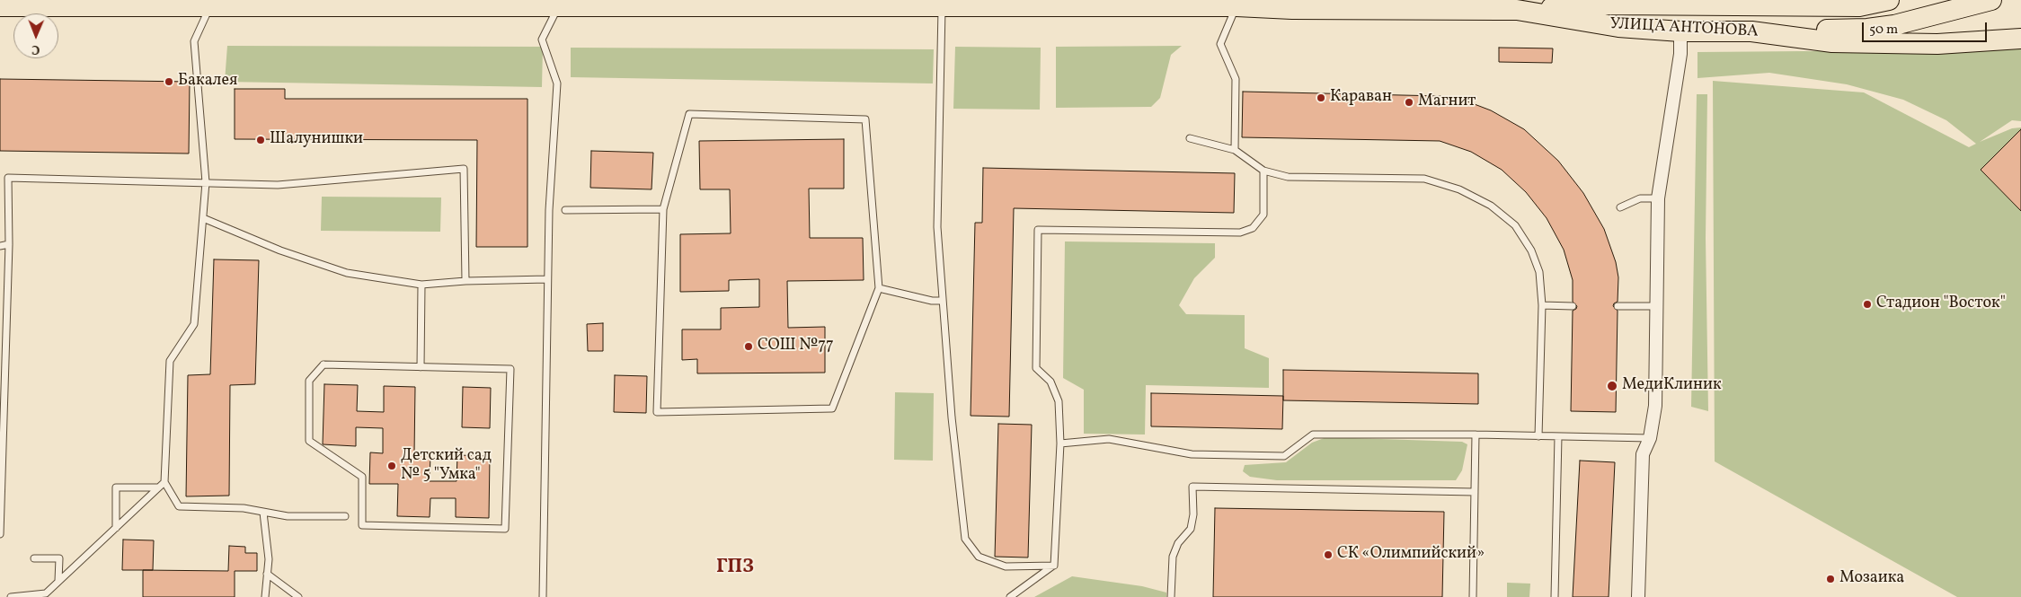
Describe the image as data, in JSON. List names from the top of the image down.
{
  "streets": {
    "main road": ["УЛИЦА АНТОНОВА"]
  },
  "districts": ["ГПЗ"],
  "places": [
    "Бакалея",
    "Караван",
    "Магнит",
    "Шалунишки",
    "Стадион \"Восток\"",
    "СОШ №77",
    "МедиКлиник",
    "Детский сад № 5 \"Умка\"",
    "СК «Олимпийский»",
    "Мозаика"
  ],
  "scale_bar": "50 m",
  "north": "bottom"
}
